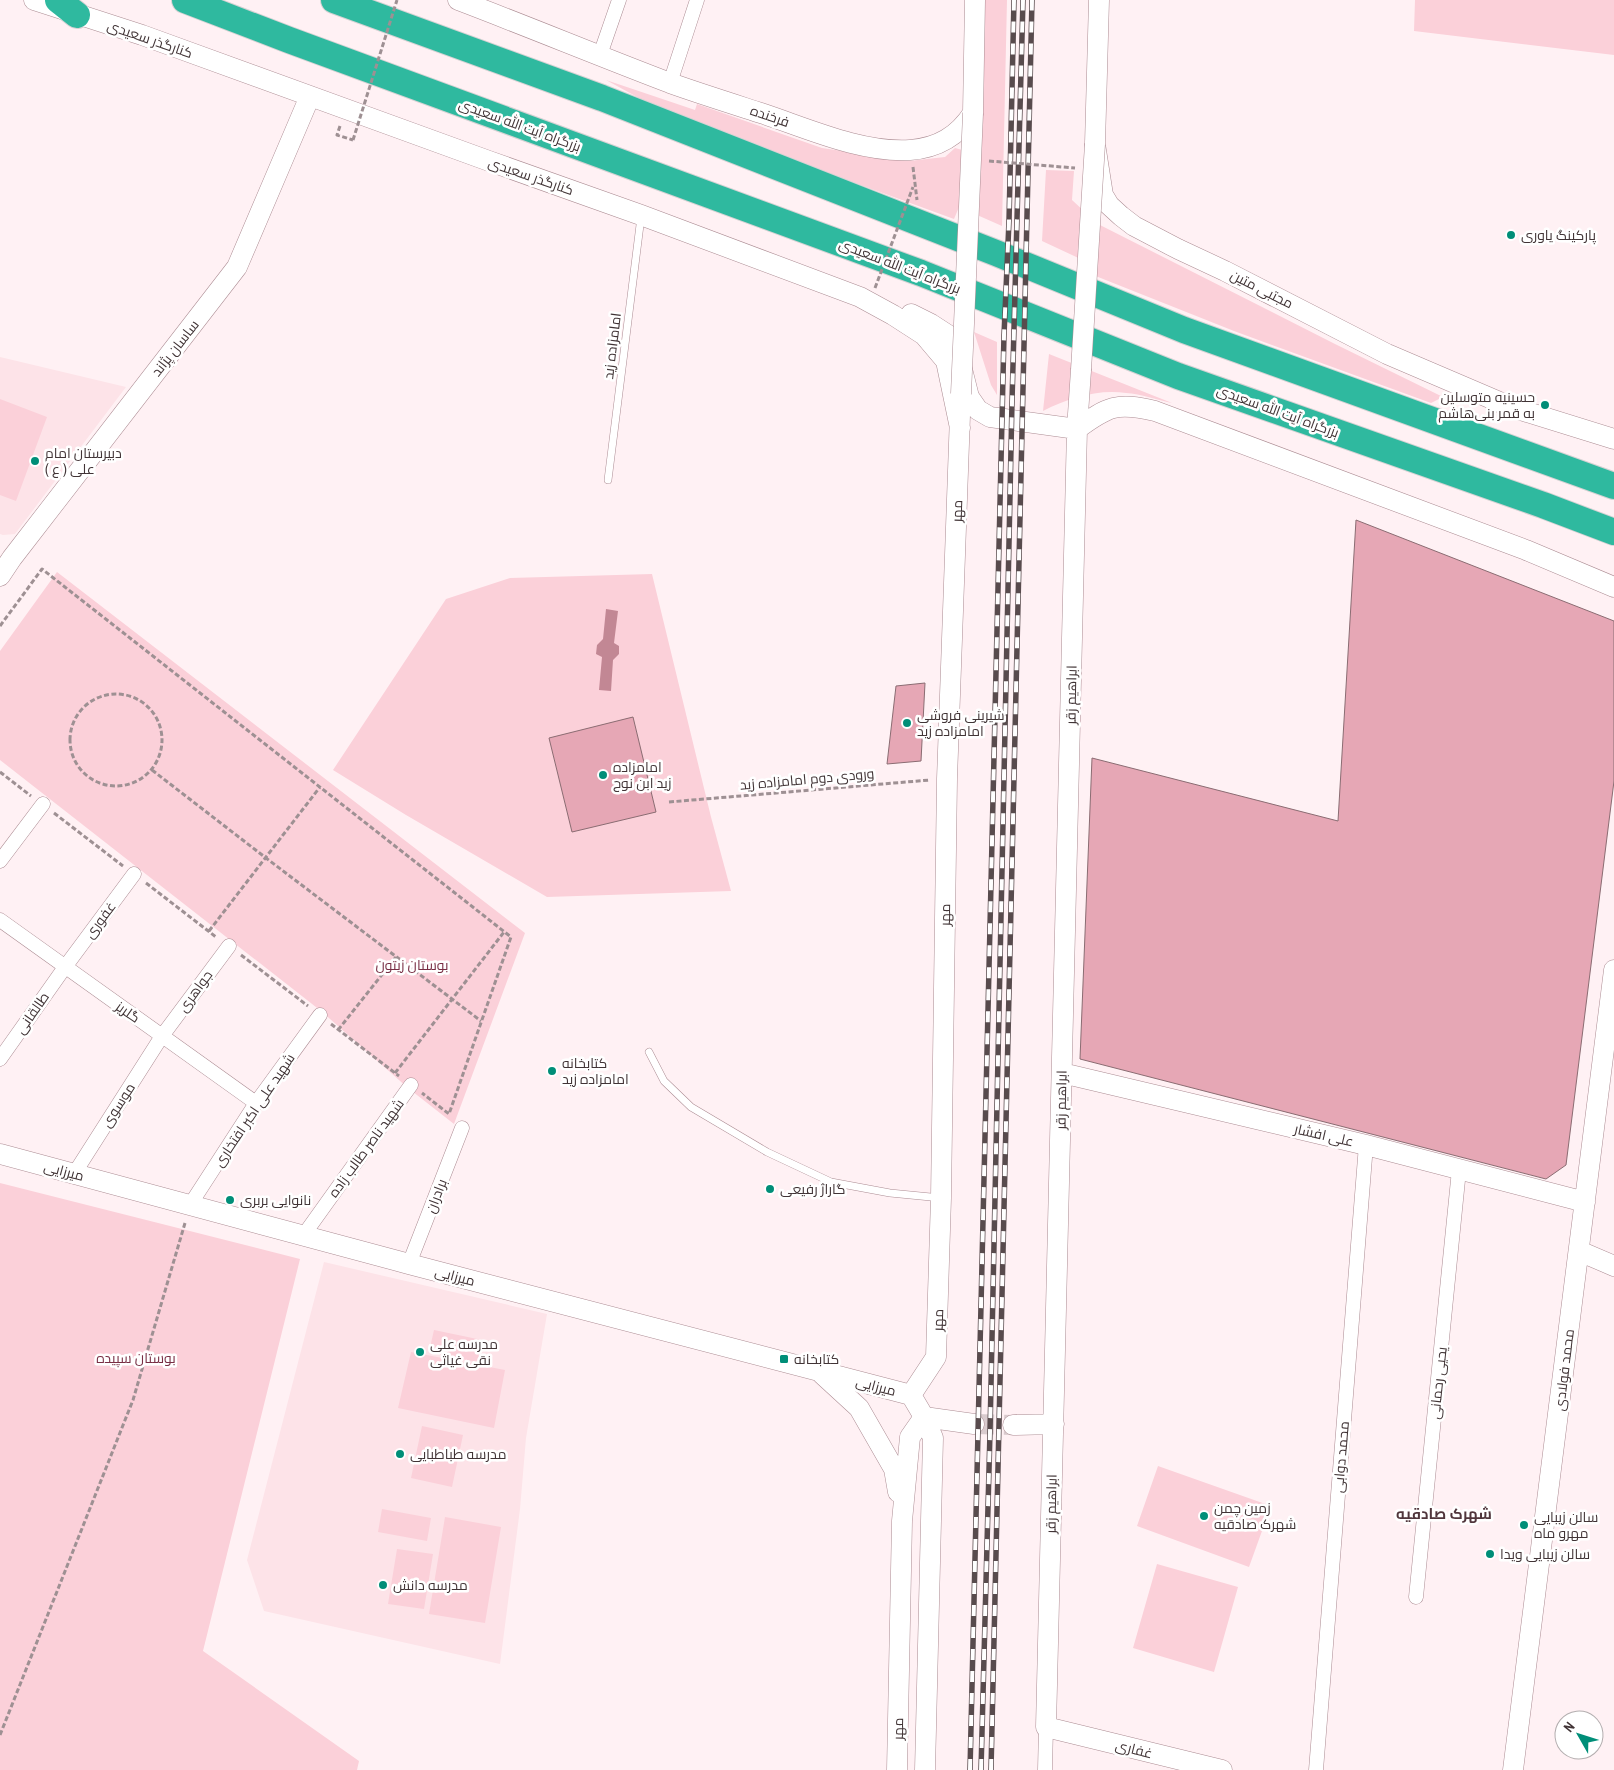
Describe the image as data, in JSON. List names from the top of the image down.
{
  "streets": {
    "highway": ["بزرگراه آیت الله سعیدی"],
    "street": [
      "کنارگذر سعیدی",
      "فرخنده",
      "مجتبی متین",
      "ساسان پژاند",
      "مهر",
      "ابراهیم زقر",
      "غفوری",
      "جواهری",
      "گلریز",
      "طالقانی",
      "موسوی",
      "شهید علی اکبر افتخاری",
      "علی افشار",
      "شهید ناصر طالب زاده",
      "میرزایی",
      "برادران",
      "محمد فولادی",
      "یحیی رحمانی",
      "محمد دوابی",
      "غفاری"
    ],
    "lane": ["امامزاده زید"],
    "path": ["ورودی دوم امامزاده زید"]
  },
  "crossings": [
    ["کنارگذر سعیدی", "امامزاده زید"],
    ["کنارگذر سعیدی", "ساسان پژاند"],
    ["کنارگذر سعیدی", "مهر"],
    ["مجتبی متین", "ابراهیم زقر"],
    ["مهر", "ورودی دوم امامزاده زید"],
    ["مهر", "میرزایی"],
    ["ابراهیم زقر", "علی افشار"],
    ["ابراهیم زقر", "غفاری"],
    ["غفوری", "گلریز"],
    ["غفوری", "طالقانی"],
    ["جواهری", "گلریز"],
    ["جواهری", "موسوی"],
    ["گلریز", "طالقانی"],
    ["گلریز", "موسوی"],
    ["گلریز", "شهید علی اکبر افتخاری"],
    ["موسوی", "میرزایی"],
    ["شهید علی اکبر افتخاری", "میرزایی"],
    ["علی افشار", "محمد فولادی"],
    ["علی افشار", "یحیی رحمانی"],
    ["علی افشار", "محمد دوابی"],
    ["شهید ناصر طالب زاده", "میرزایی"],
    ["میرزایی", "برادران"]
  ],
  "districts": ["شهرک صادقیه"],
  "parks": ["بوستان زیتون", "بوستان سپیده"],
  "places": {
    "other": [
      "پارکینگ یاوری",
      "حسینیه متوسلین به قمر بنی‌هاشم",
      "دبیرستان امام علی ( ع )",
      "شیرینی فروشی امامزاده زید",
      "امامزاده زید ابن نوح",
      "کتابخانه امامزاده زید",
      "گاراژ رفیعی",
      "نانوایی بربری",
      "مدرسه علی نقی غیاثی",
      "مدرسه طباطبایی",
      "زمین چمن شهرک صادقیه",
      "سالن زیبایی مهرو ماه",
      "سالن زیبایی ویدا",
      "مدرسه دانش"
    ],
    "transit": ["کتابخانه"]
  },
  "north": "top left"
}
